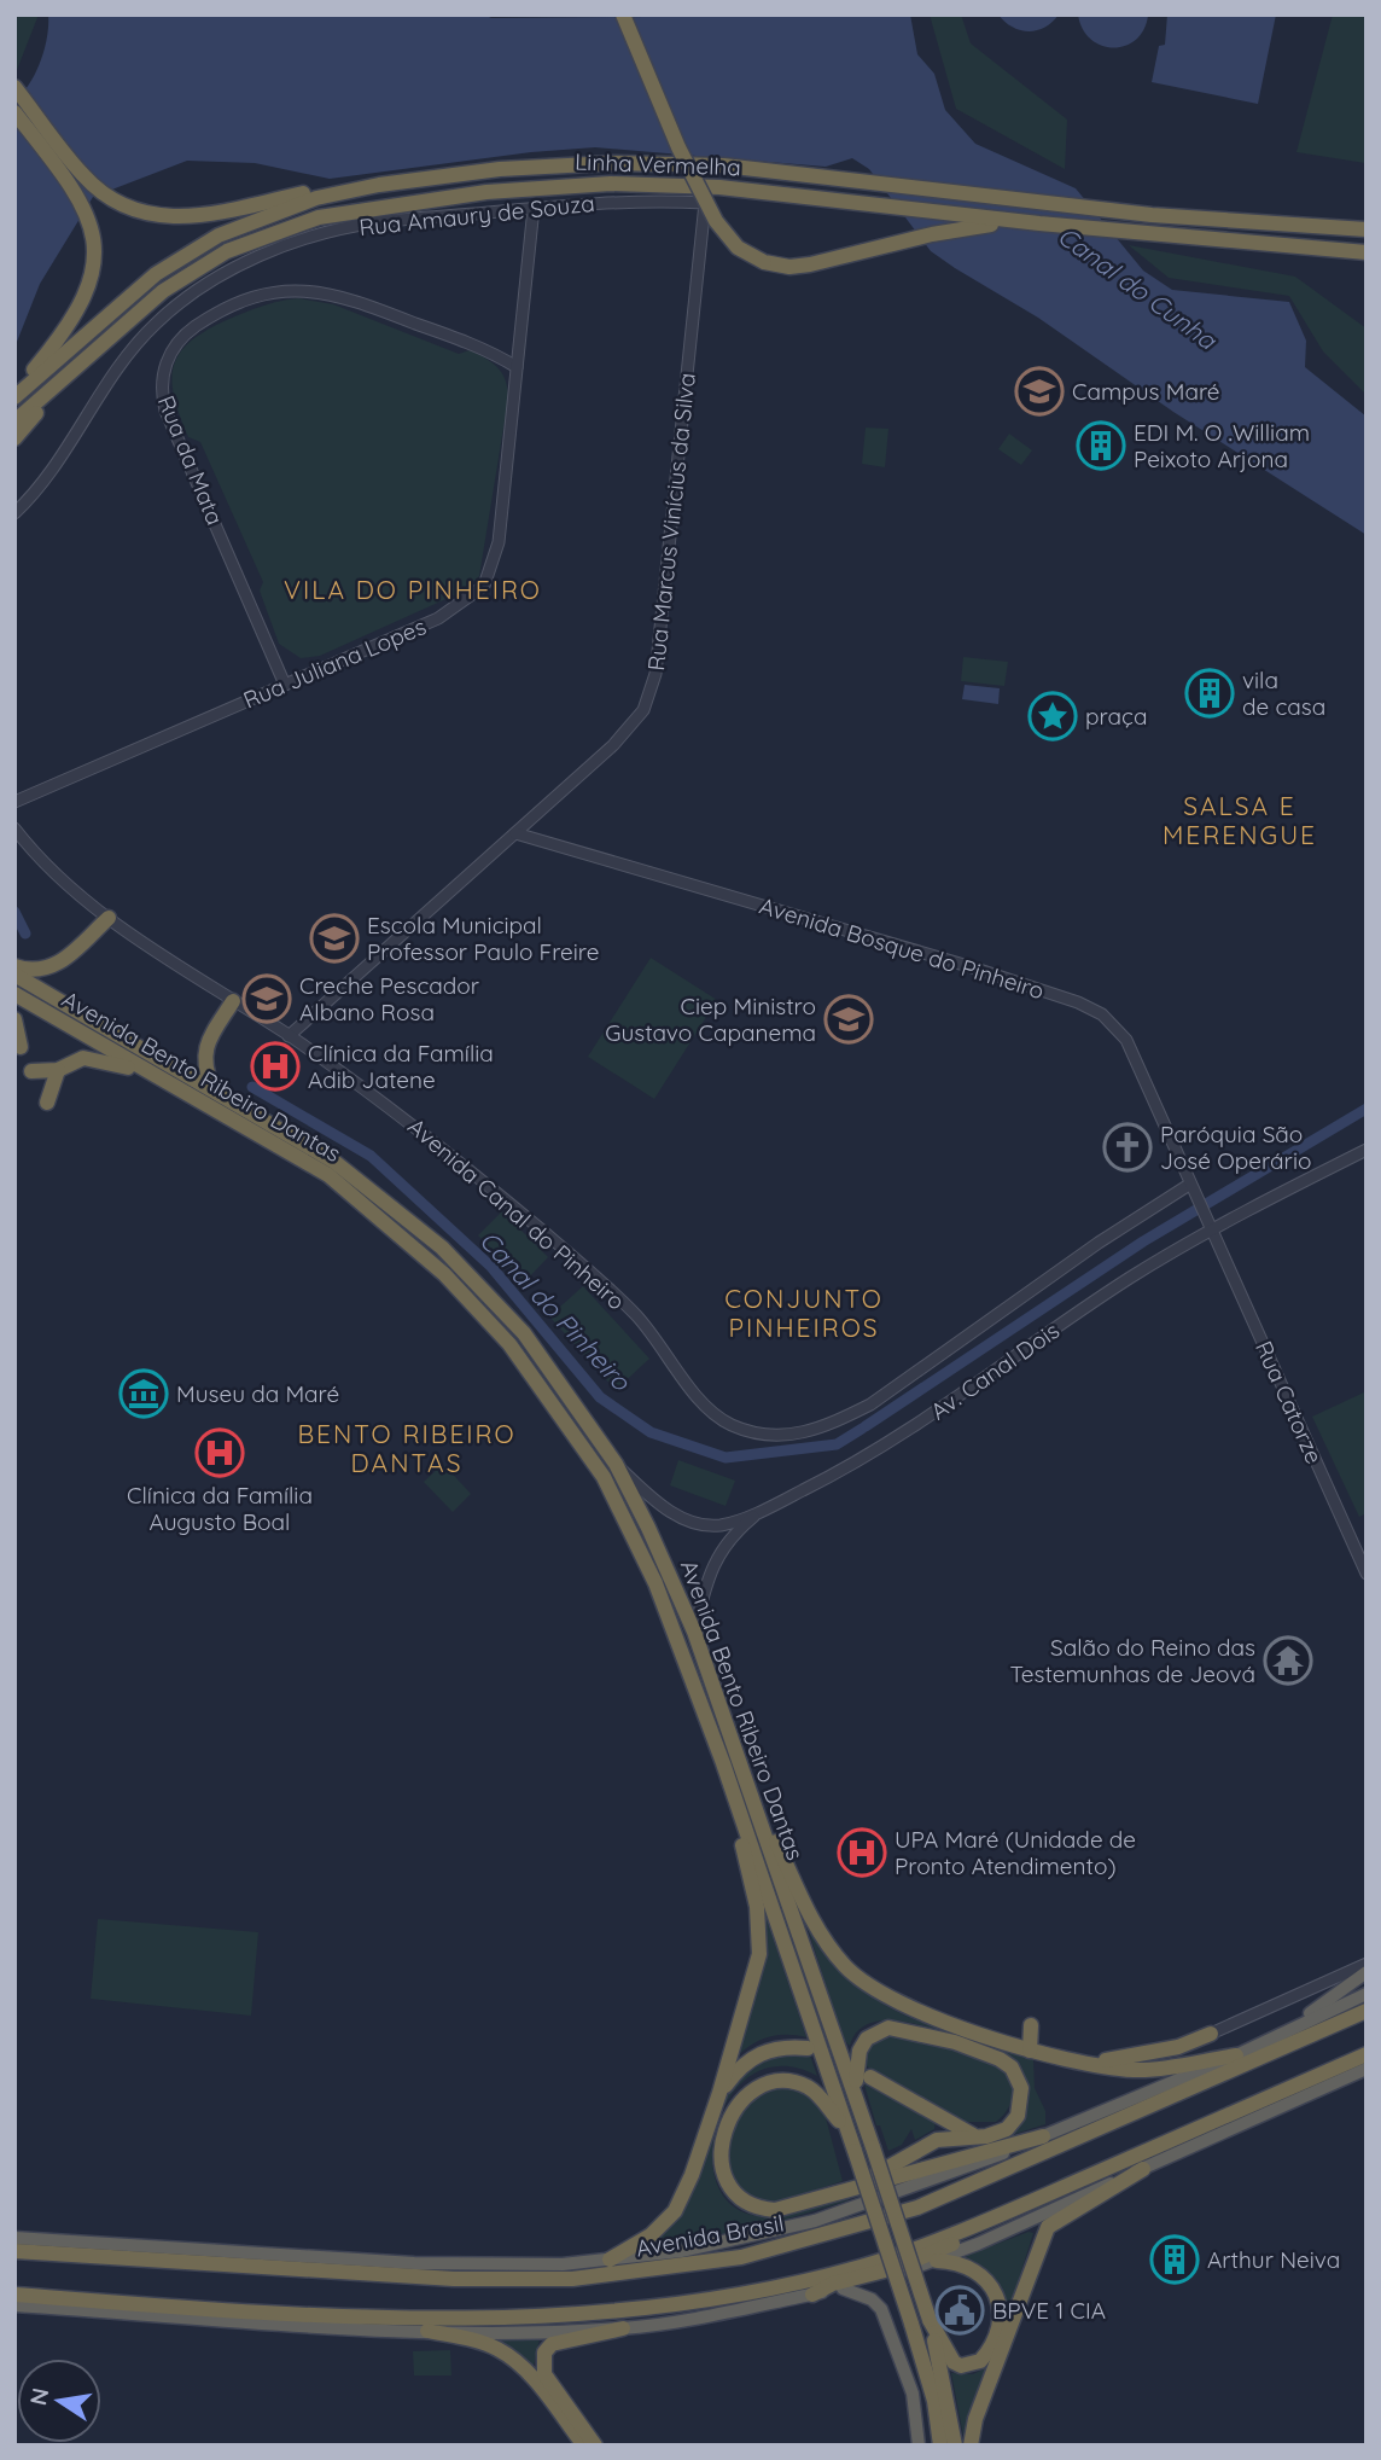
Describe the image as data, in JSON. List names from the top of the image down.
{
  "streets": {
    "highway": ["Linha Vermelha", "Avenida Bento Ribeiro Dantas", "Avenida Brasil"],
    "street": [
      "Rua Amaury de Souza",
      "Rua da Mata",
      "Rua Marcus Vinícius da Silva",
      "Rua Juliana Lopes",
      "Avenida Bosque do Pinheiro",
      "Avenida Canal do Pinheiro",
      "Av. Canal Dois",
      "Rua Catorze"
    ]
  },
  "crossings": [
    ["Rua Amaury de Souza", "Rua Marcus Vinícius da Silva"],
    ["Rua Amaury de Souza", "Rua Juliana Lopes"],
    ["Rua da Mata", "Rua Juliana Lopes"],
    ["Rua Marcus Vinícius da Silva", "Avenida Bosque do Pinheiro"],
    ["Rua Marcus Vinícius da Silva", "Avenida Canal do Pinheiro"],
    ["Avenida Bosque do Pinheiro", "Avenida Canal do Pinheiro"],
    ["Avenida Bosque do Pinheiro", "Rua Catorze"],
    ["Av. Canal Dois", "Rua Catorze"]
  ],
  "districts": [
    "VILA DO PINHEIRO",
    "SALSA E MERENGUE",
    "CONJUNTO PINHEIROS",
    "BENTO RIBEIRO DANTAS"
  ],
  "water": ["Canal do Cunha", "Canal do Pinheiro"],
  "places": {
    "school or university": [
      "Campus Maré",
      "Escola Municipal Professor Paulo Freire",
      "Creche Pescador Albano Rosa",
      "Ciep Ministro Gustavo Capanema"
    ],
    "building": ["EDI M. O .William Peixoto Arjona", "vila de casa", "Arthur Neiva"],
    "place": ["praça"],
    "hospital": ["Clínica da Família Adib Jatene", "Clínica da Família Augusto Boal", "UPA Maré (Unidade de Pronto Atendimento)"],
    "church": ["Paróquia São José Operário"],
    "museum": ["Museu da Maré"],
    "temple": ["Salão do Reino das Testemunhas de Jeová"],
    "public building": ["BPVE 1 CIA"]
  },
  "north": "left"
}
